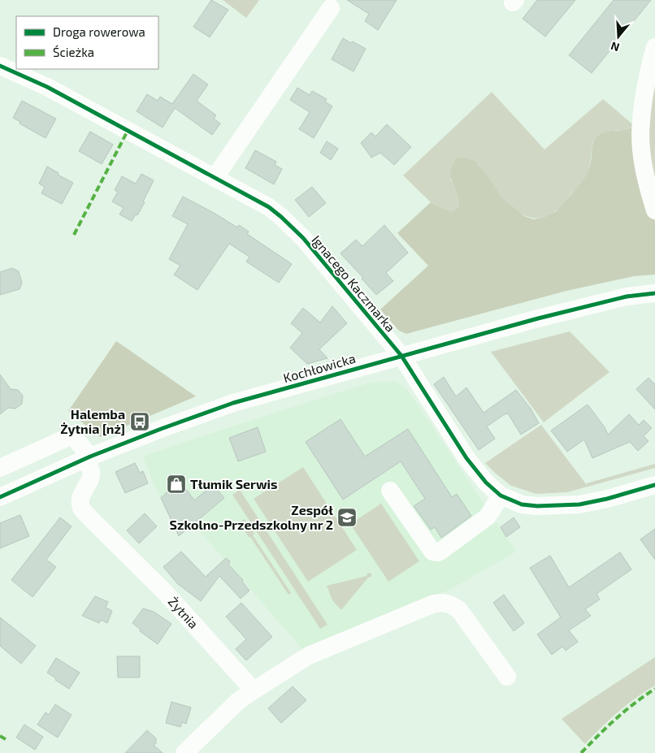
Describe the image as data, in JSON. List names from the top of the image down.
{
  "streets": {
    "street": ["Ignacego Kaczmarka", "Kochłowicka", "Żytnia"]
  },
  "crossings": [
    ["Ignacego Kaczmarka", "Kochłowicka"],
    ["Kochłowicka", "Żytnia"]
  ],
  "places": {
    "bus stop": ["Halemba Żytnia [nż]"],
    "shop": ["Tłumik Serwis"],
    "school or university": ["Zespół Szkolno-Przedszkolny nr 2"]
  },
  "legend": ["Droga rowerowa", "Ścieżka"],
  "north": "bottom"
}
